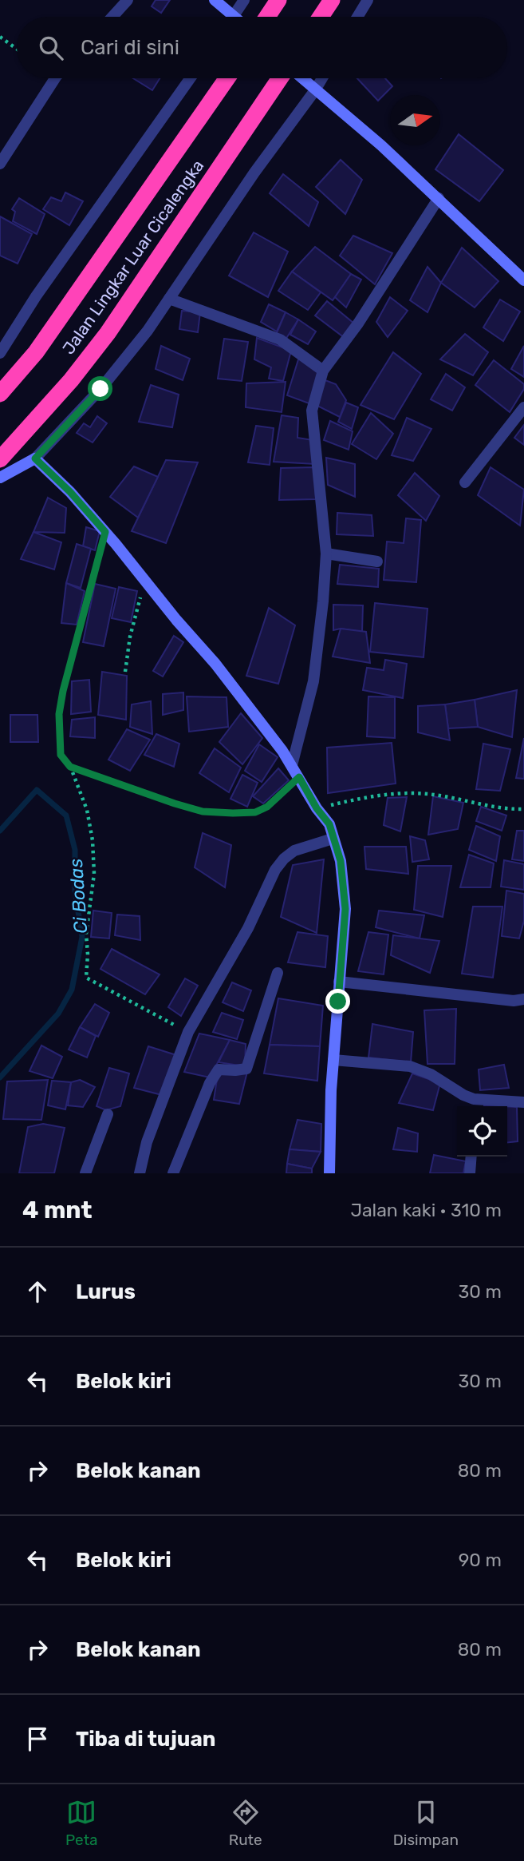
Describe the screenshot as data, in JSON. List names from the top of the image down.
{
  "streets": {
    "highway": ["Jalan Lingkar Luar Cicalengka"]
  },
  "water": ["Ci Bodas"],
  "north": "right",
  "page": {
    "search": "Cari di sini",
    "heading": ["4 mnt", "Jalan kaki · 310 m"],
    "list": [
      ["Lurus", "30 m"],
      ["Belok kiri", "30 m"],
      ["Belok kanan", "80 m"],
      ["Belok kiri", "90 m"],
      ["Belok kanan", "80 m"],
      "Tiba di tujuan"
    ],
    "nav": ["Peta", "Rute", "Disimpan"]
  }
}
